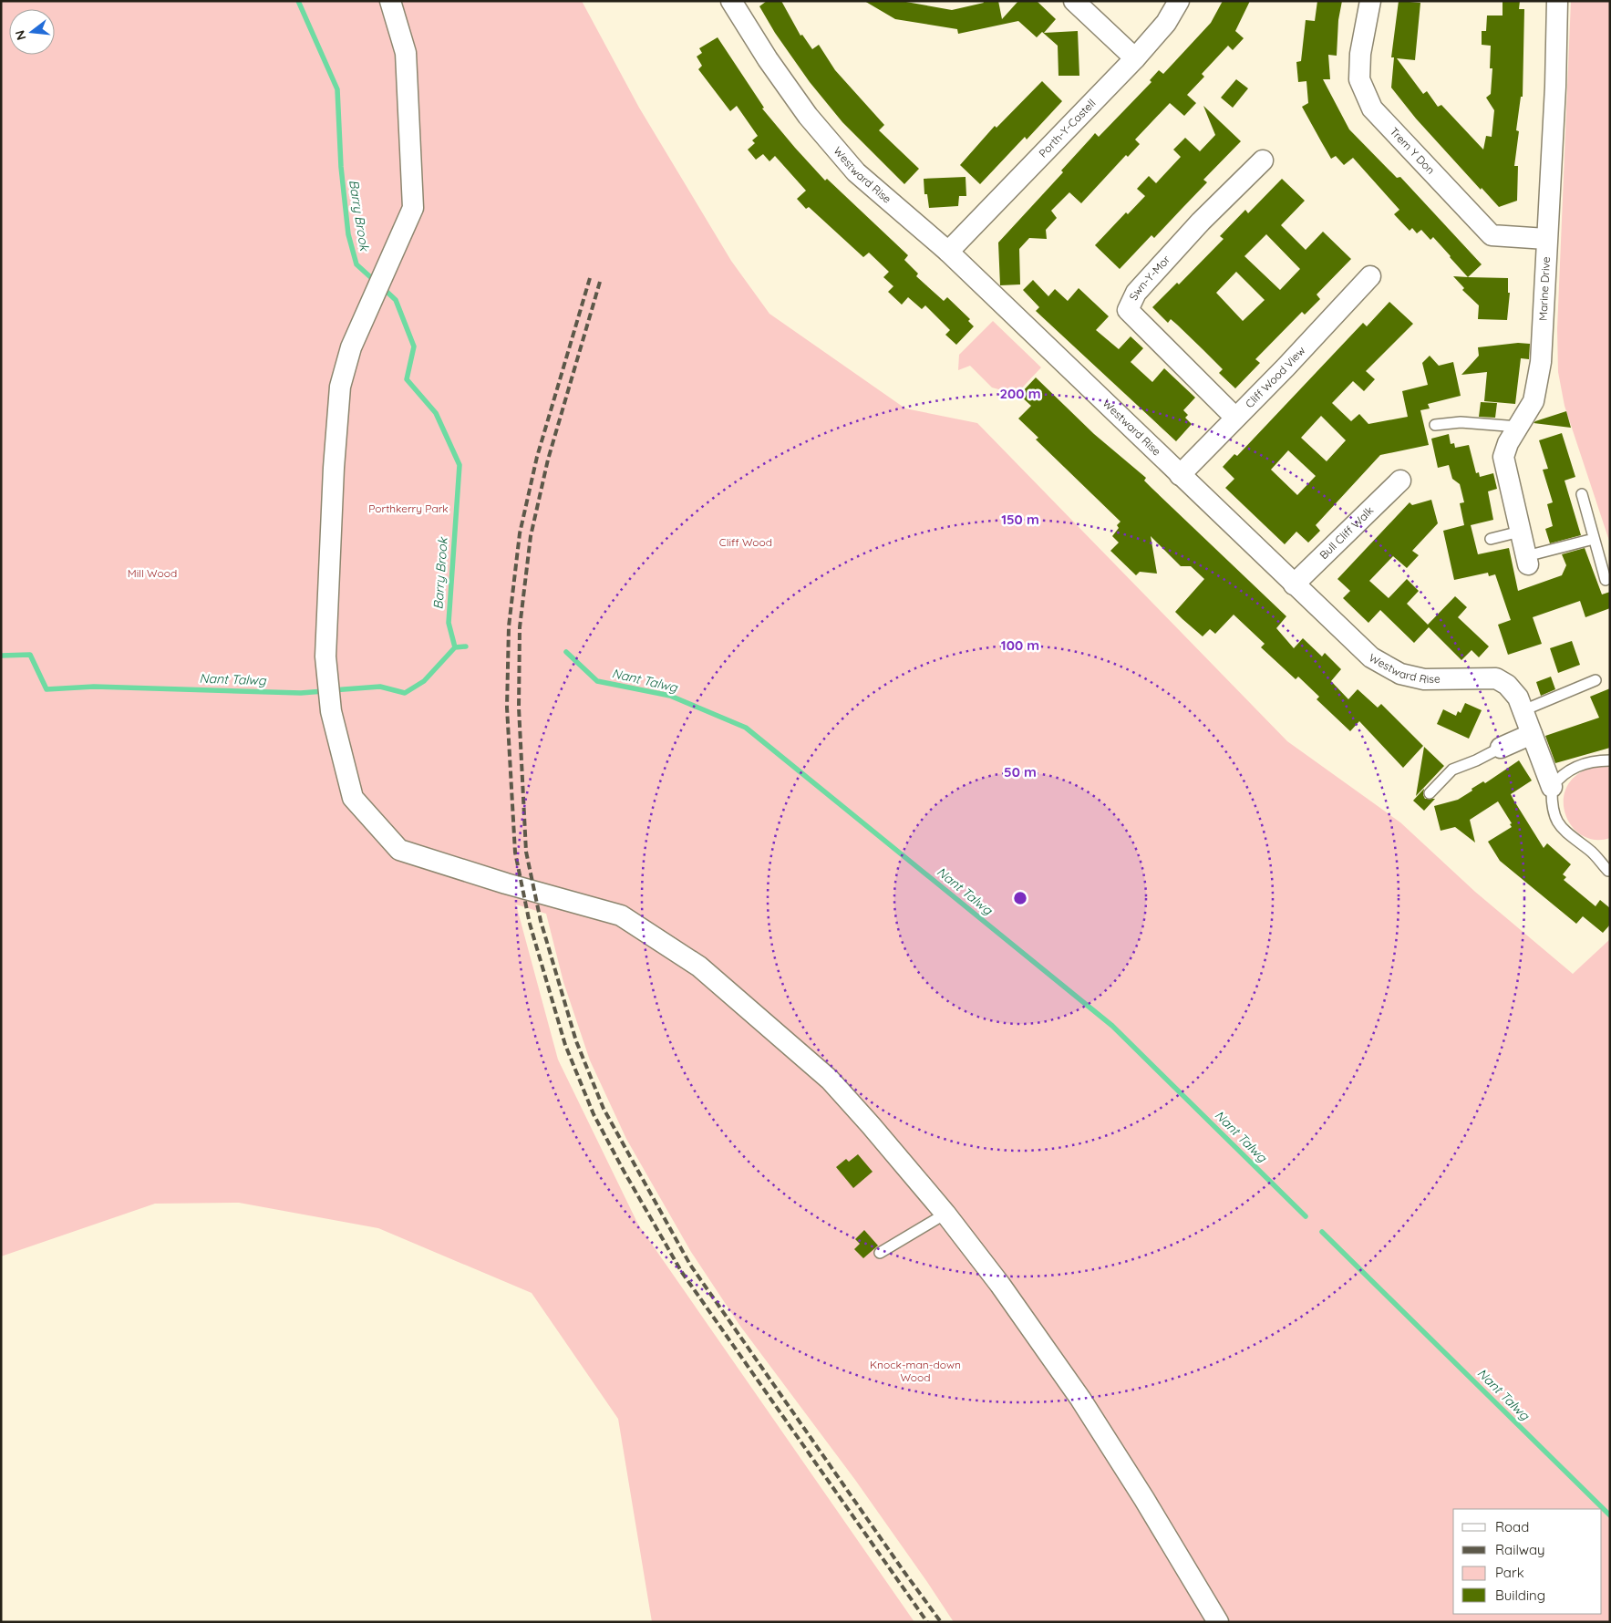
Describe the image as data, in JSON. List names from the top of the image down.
{
  "streets": {
    "street": [
      "Porth-Y-Castell",
      "Trem Y Don",
      "Westward Rise",
      "Swn-Y-Mor",
      "Marine Drive",
      "Cliff Wood View",
      "Bull Cliff Walk"
    ]
  },
  "crossings": [
    ["Porth-Y-Castell", "Westward Rise"],
    ["Trem Y Don", "Marine Drive"],
    ["Westward Rise", "Cliff Wood View"],
    ["Westward Rise", "Bull Cliff Walk"],
    ["Swn-Y-Mor", "Cliff Wood View"]
  ],
  "water": ["Barry Brook", "Nant Talwg"],
  "parks": [
    "Porthkerry Park",
    "Cliff Wood",
    "Mill Wood",
    "Knock-man-down Wood"
  ],
  "legend": [
    "Road",
    "Railway",
    "Park",
    "Building"
  ],
  "north": "left",
  "rings": [
    "200 m",
    "150 m",
    "100 m",
    "50 m"
  ]
}
